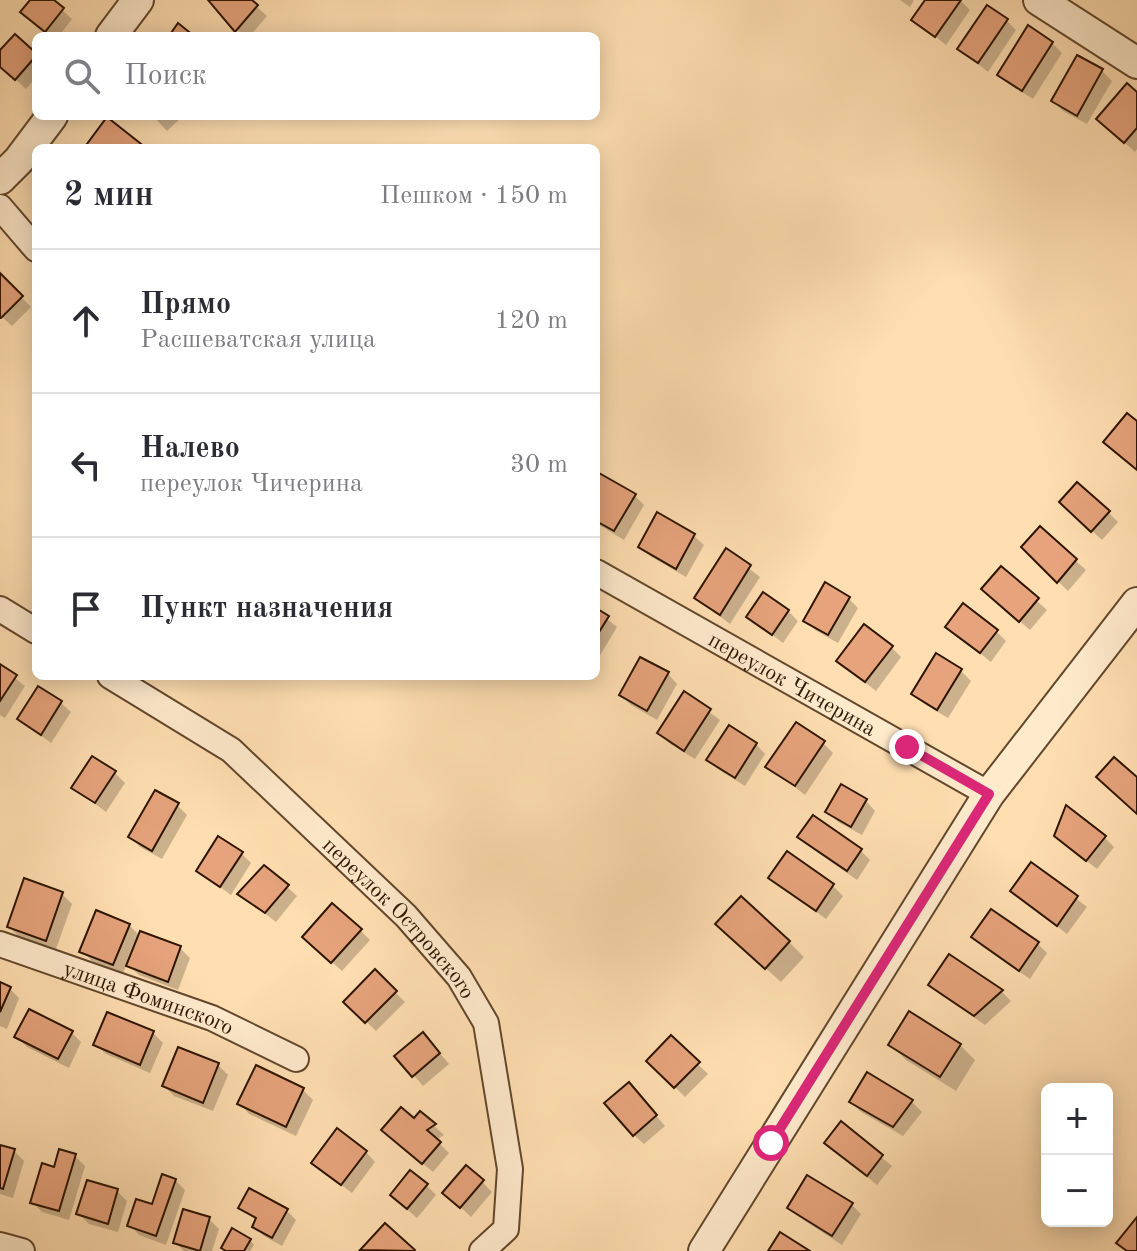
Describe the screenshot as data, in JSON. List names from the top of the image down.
{
  "streets": {
    "street": ["переулок Чичерина", "переулок Островского", "улица Фоминского"]
  },
  "page": {
    "search": "Поиск",
    "heading": ["2 мин", "Пешком · 150 m"],
    "list": [
      ["Прямо", "Расшеватская улица", "120 m"],
      ["Налево", "переулок Чичерина", "30 m"],
      "Пункт назначения"
    ],
    "map_buttons": ["+", "−"]
  }
}
